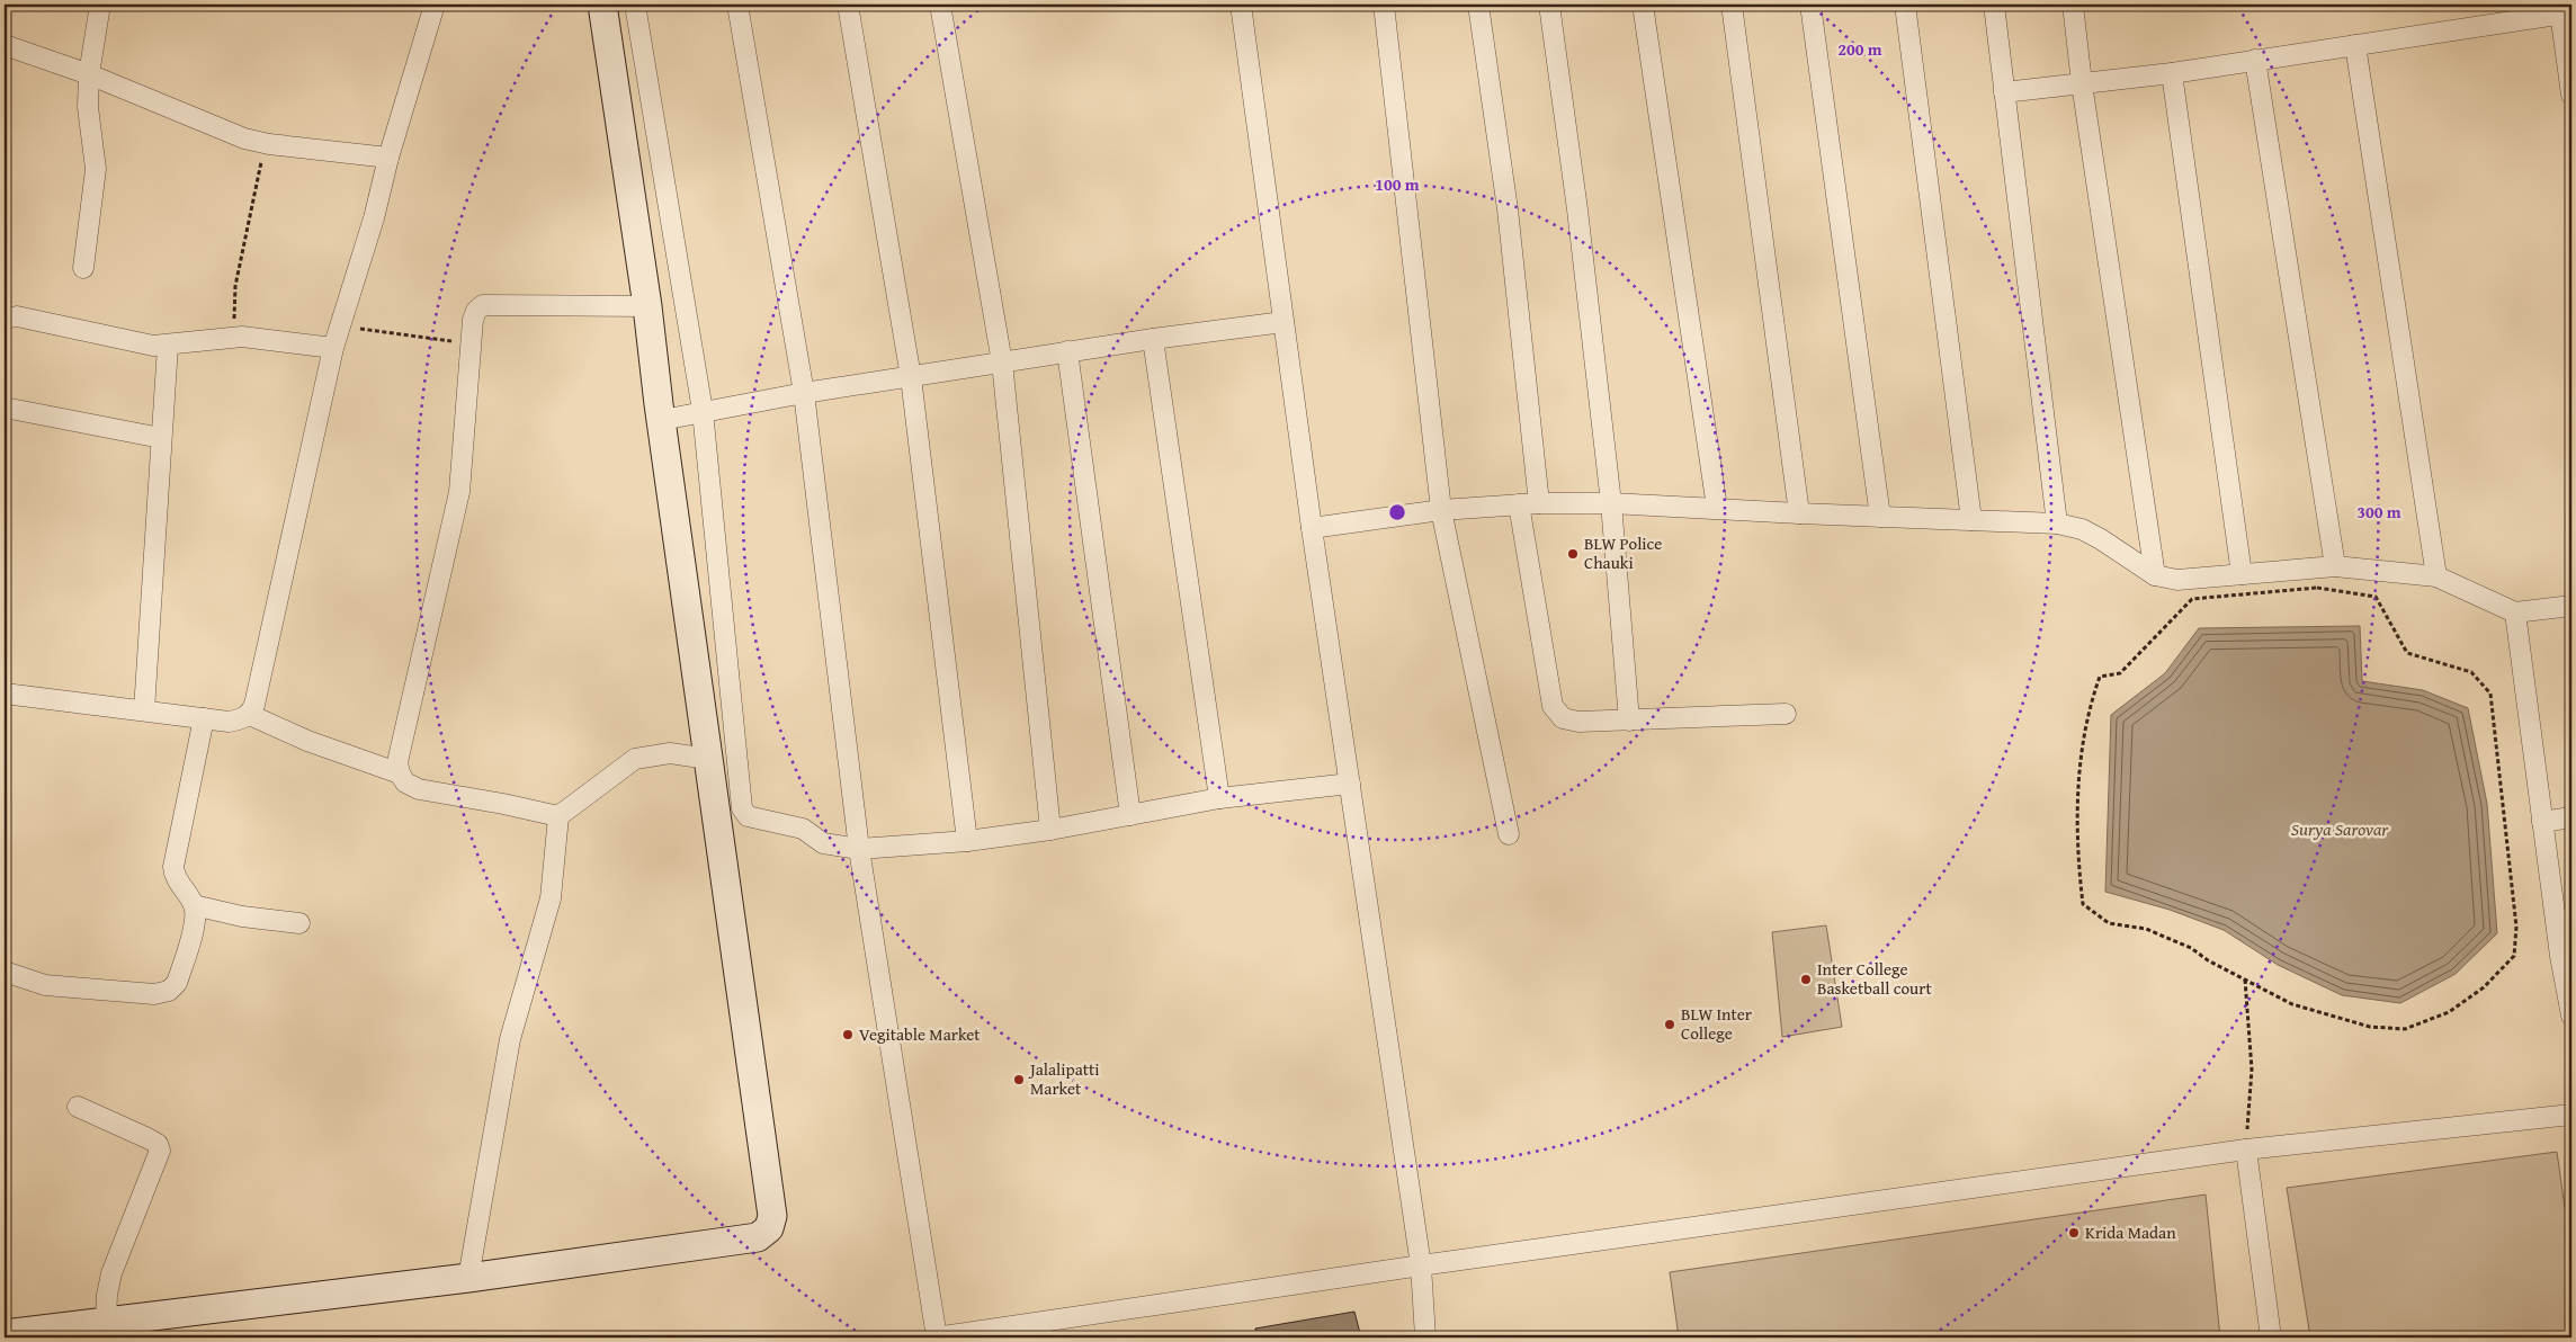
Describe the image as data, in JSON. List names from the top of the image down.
{
  "water": ["Surya Sarovar"],
  "places": [
    "BLW Police Chauki",
    "Inter College Basketball court",
    "BLW Inter College",
    "Vegitable Market",
    "Jalalipatti Market",
    "Krida Madan"
  ],
  "rings": ["200 m", "100 m", "300 m"]
}
